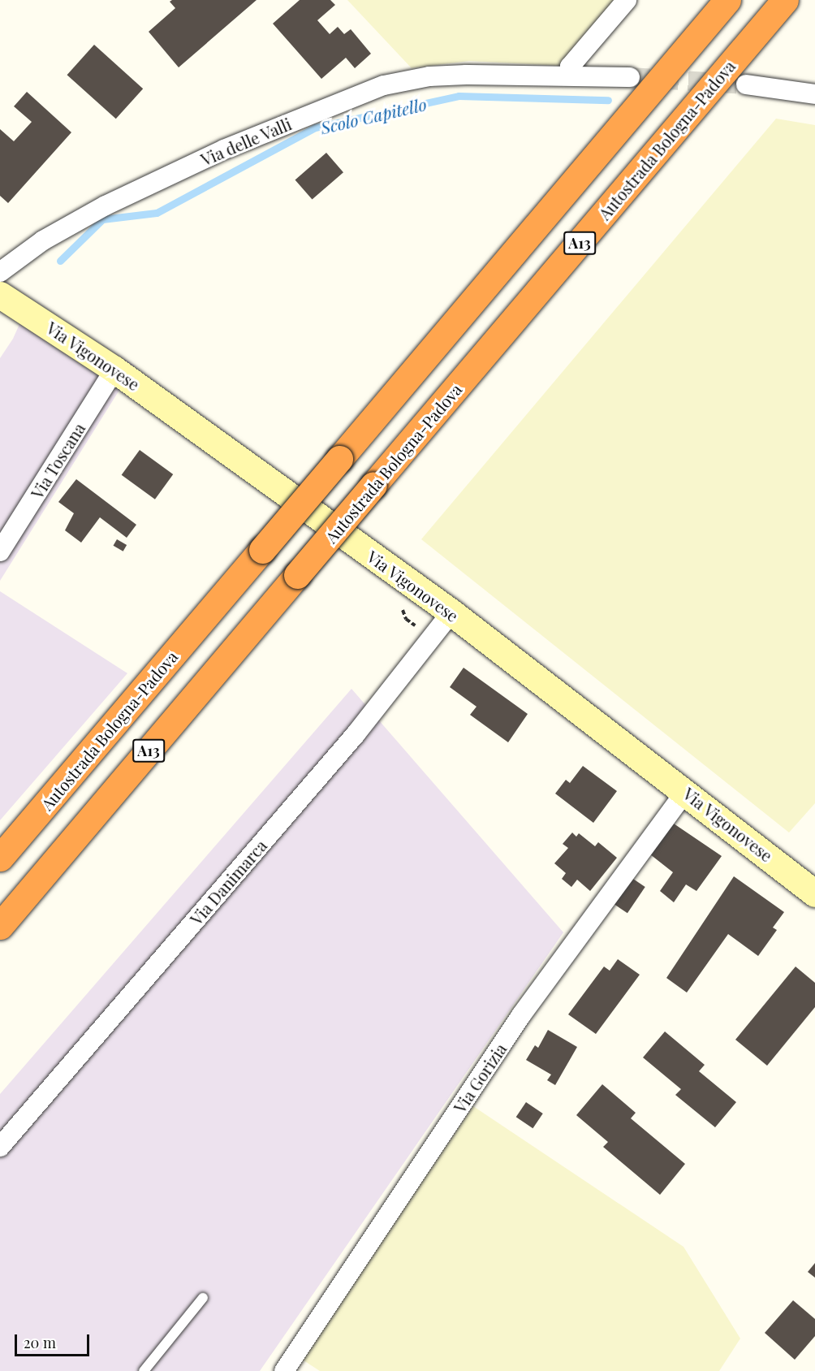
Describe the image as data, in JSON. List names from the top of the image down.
{
  "streets": {
    "highway": ["Autostrada Bologna-Padova", "A13"],
    "main road": ["Via Vigonovese"],
    "street": [
      "Via delle Valli",
      "Via Toscana",
      "Via Danimarca",
      "Via Gorizia"
    ]
  },
  "crossings": [
    ["Via Vigonovese", "Via Toscana"],
    ["Via Vigonovese", "Via Danimarca"],
    ["Via Vigonovese", "Via Gorizia"]
  ],
  "water": ["Scolo Capitello"],
  "scale_bar": "20 m"
}
